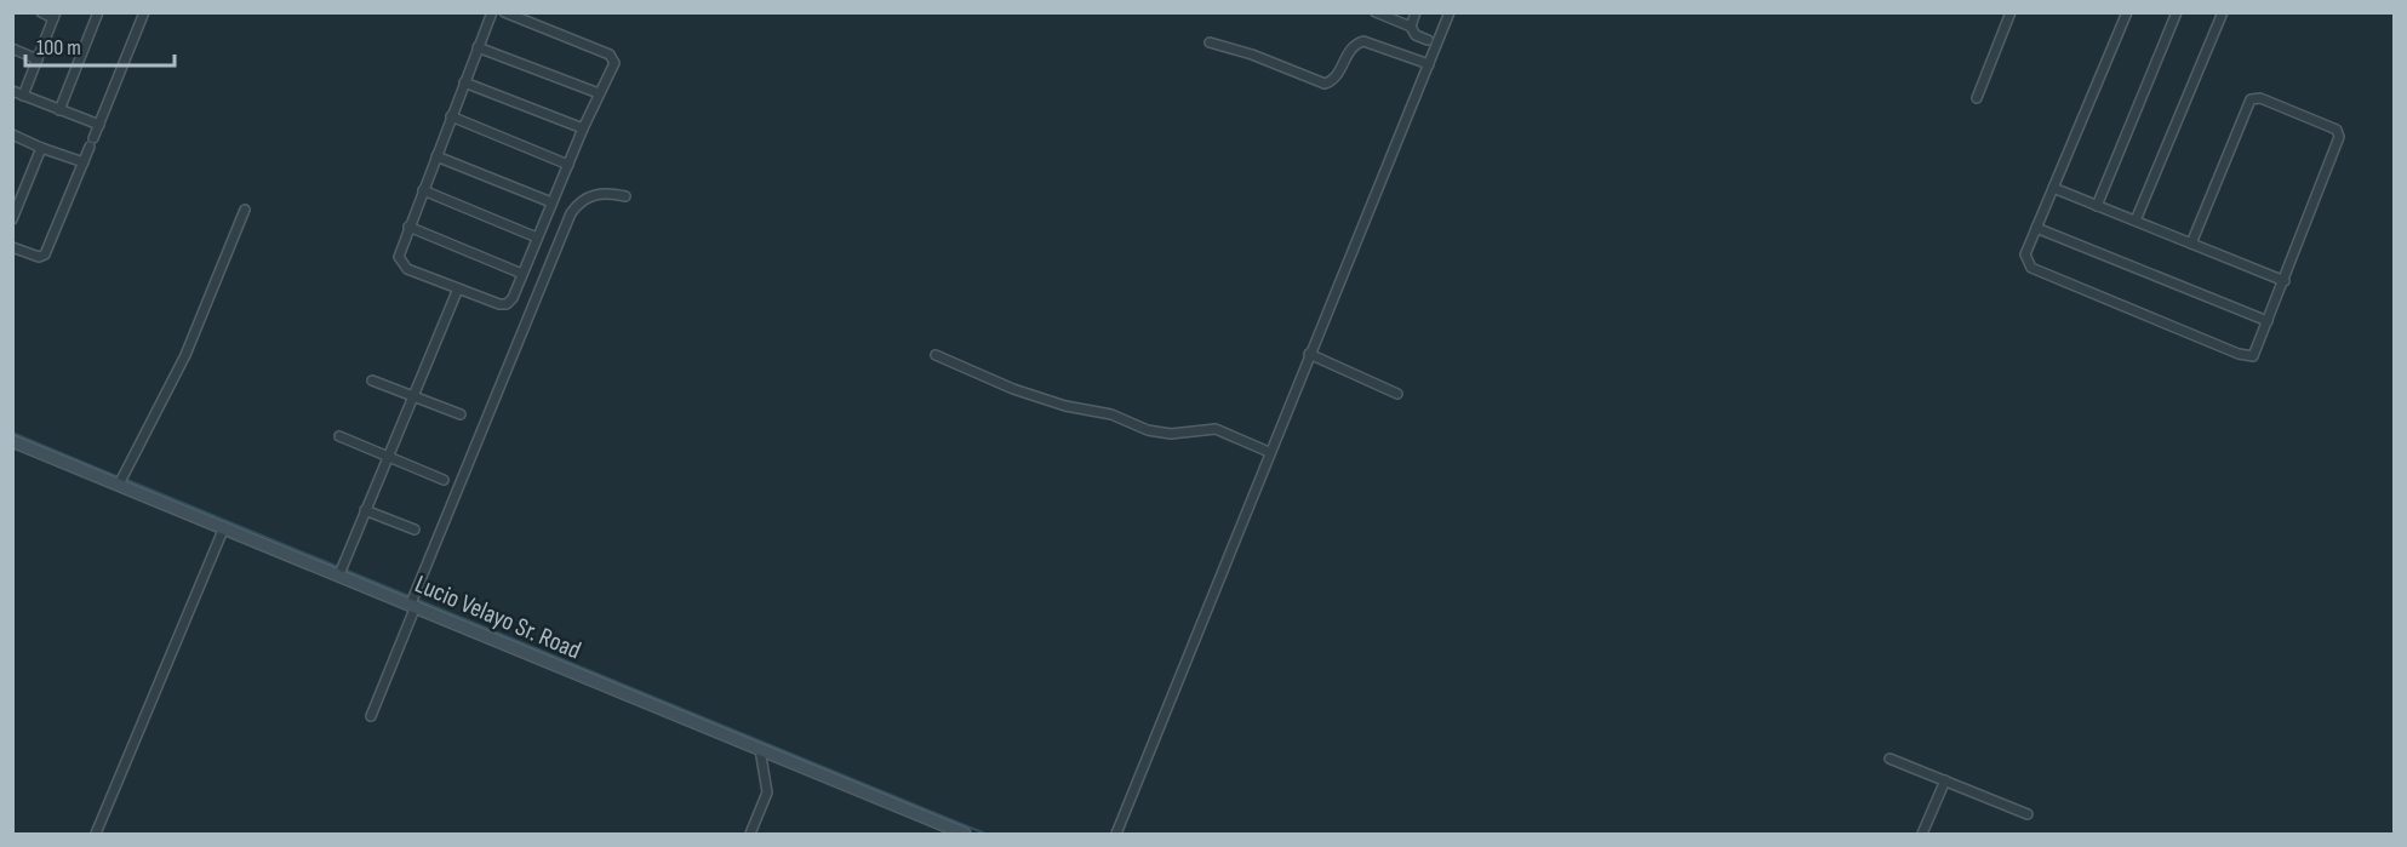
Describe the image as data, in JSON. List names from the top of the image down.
{
  "streets": {
    "main road": ["Lucio Velayo Sr. Road"]
  },
  "scale_bar": "100 m"
}
